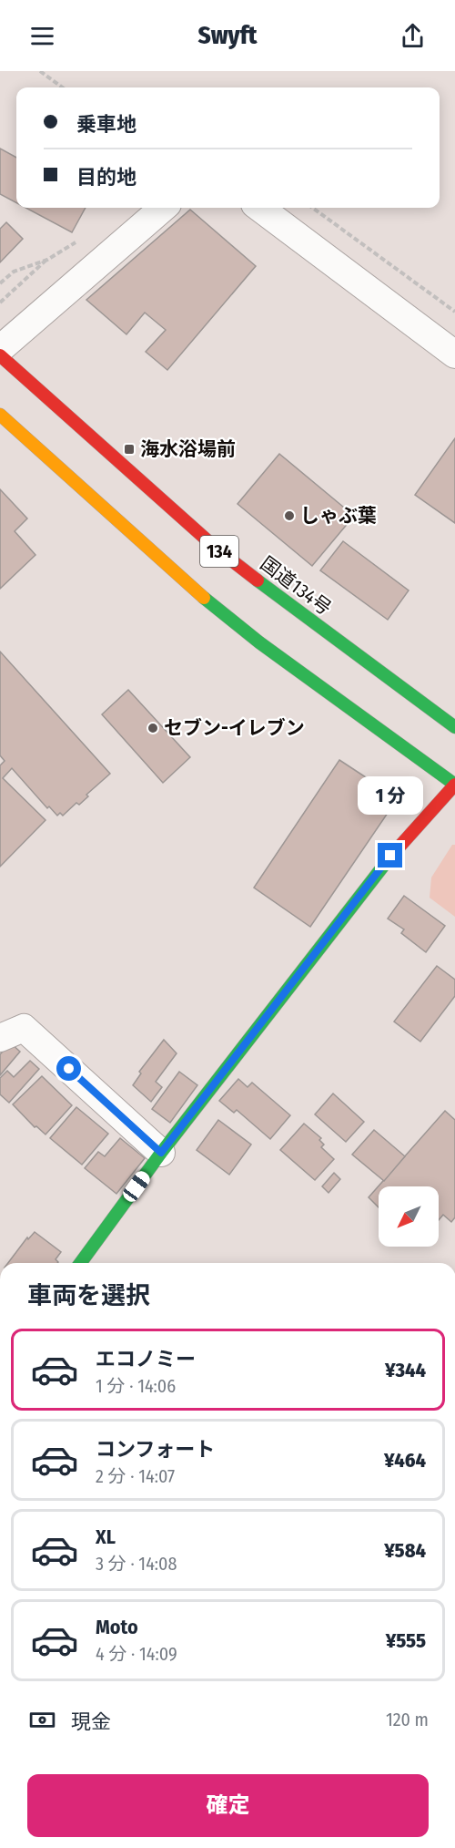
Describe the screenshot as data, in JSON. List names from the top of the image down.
{
  "streets": {
    "main road": ["134", "国道134号"]
  },
  "places": {
    "transit": ["海水浴場前"],
    "other": ["しゃぶ葉", "セブン-イレブン"]
  },
  "north": "bottom left",
  "page": {
    "header": "Swyft",
    "banner": ["乗車地", "目的地"],
    "bubble": "1 分",
    "heading": "車両を選択",
    "list": [
      {
        "name": "エコノミー",
        "note": "1 分 · 14:06",
        "value": "¥344"
      },
      {
        "name": "コンフォート",
        "note": "2 分 · 14:07",
        "value": "¥464"
      },
      {
        "name": "XL",
        "note": "3 分 · 14:08",
        "value": "¥584"
      },
      {
        "name": "Moto",
        "note": "4 分 · 14:09",
        "value": "¥555"
      }
    ],
    "pay": ["現金", "120 m"],
    "buttons": "確定"
  }
}
